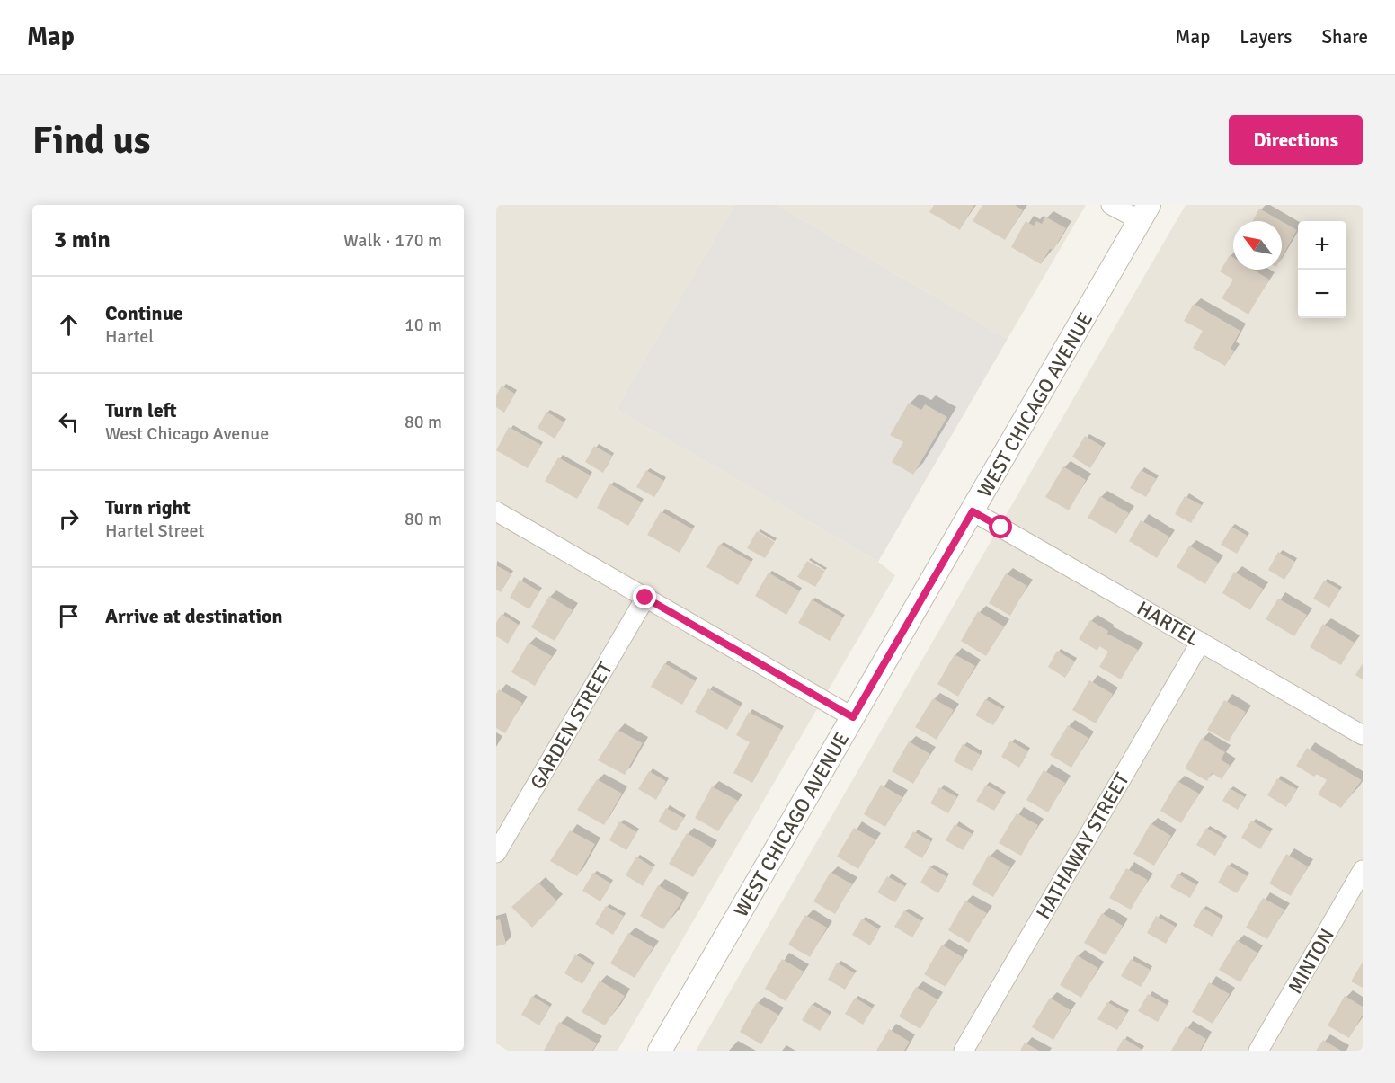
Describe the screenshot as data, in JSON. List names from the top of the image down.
{
  "streets": {
    "street": [
      "WEST CHICAGO AVENUE",
      "HARTEL",
      "GARDEN STREET",
      "HATHAWAY STREET",
      "MINTON"
    ]
  },
  "crossings": [
    ["WEST CHICAGO AVENUE", "HARTEL"],
    ["HARTEL", "HATHAWAY STREET"]
  ],
  "north": "top left",
  "page": {
    "header": "Map",
    "nav": ["Map", "Layers", "Share"],
    "buttons": "Directions",
    "title": "Find us",
    "heading": ["3 min", "Walk · 170 m"],
    "map_buttons": ["+", "−"],
    "list": [
      ["Continue", "Hartel", "10 m"],
      ["Turn left", "West Chicago Avenue", "80 m"],
      ["Turn right", "Hartel Street", "80 m"],
      "Arrive at destination"
    ]
  }
}
